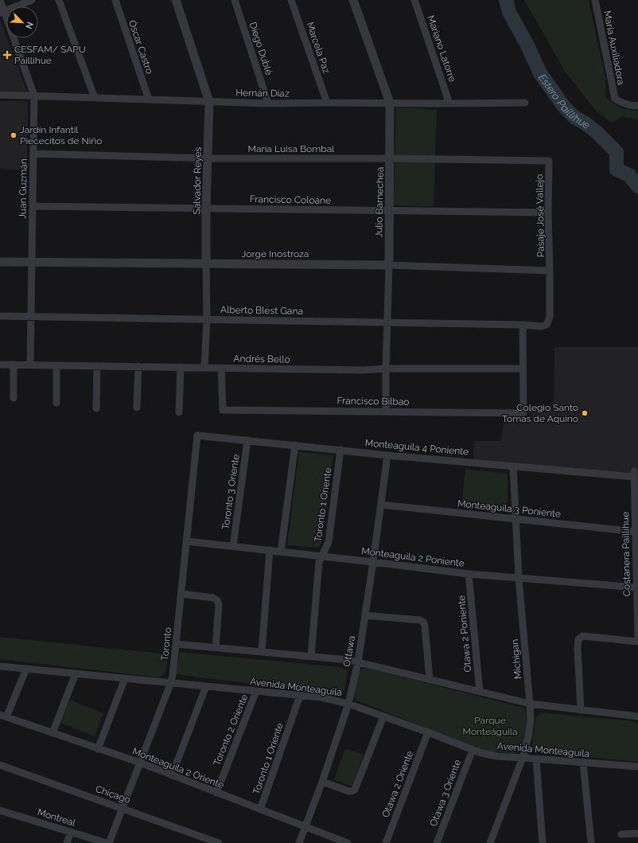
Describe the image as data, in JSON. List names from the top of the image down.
{
  "streets": {
    "street": [
      "Óscar Castro",
      "Marcela Paz",
      "María Auxiliadora",
      "Diego Dublé",
      "Mariano Latorre",
      "Hernán Díaz",
      "María Luisa Bombal",
      "Salvador Reyes",
      "Juan Guzmán",
      "Francisco Coloane",
      "Julio Barnechea",
      "Pasaje José Vallejo",
      "Jorge Inostroza",
      "Alberto Blest Gana",
      "Andrés Bello",
      "Francisco Bilbao",
      "Monteaguila 4 Poniente",
      "Toronto 3 Oriente",
      "Toronto 1 Oriente",
      "Monteaguila 3 Poniente",
      "Costanera Paillihue",
      "Monteaguila 2 Poniente",
      "Otawa 2 Poniente",
      "Toronto",
      "Ottawa",
      "Michigan",
      "Avenida Monteaguila",
      "Toronto 2 Oriente",
      "Monteaguila 2 Oriente",
      "Otawa 2 Oriente",
      "Otawa 3 Oriente",
      "Chicago",
      "Montreal"
    ]
  },
  "crossings": [
    ["Óscar Castro", "Hernán Díaz"],
    ["Marcela Paz", "Hernán Díaz"],
    ["Diego Dublé", "Hernán Díaz"],
    ["Mariano Latorre", "Hernán Díaz"],
    ["Hernán Díaz", "Salvador Reyes"],
    ["Hernán Díaz", "Juan Guzmán"],
    ["Hernán Díaz", "Julio Barnechea"],
    ["María Luisa Bombal", "Salvador Reyes"],
    ["María Luisa Bombal", "Juan Guzmán"],
    ["María Luisa Bombal", "Julio Barnechea"],
    ["María Luisa Bombal", "Pasaje José Vallejo"],
    ["Salvador Reyes", "Francisco Coloane"],
    ["Salvador Reyes", "Jorge Inostroza"],
    ["Salvador Reyes", "Alberto Blest Gana"],
    ["Salvador Reyes", "Andrés Bello"],
    ["Juan Guzmán", "Francisco Coloane"],
    ["Juan Guzmán", "Jorge Inostroza"],
    ["Juan Guzmán", "Alberto Blest Gana"],
    ["Juan Guzmán", "Andrés Bello"],
    ["Francisco Coloane", "Julio Barnechea"],
    ["Francisco Coloane", "Pasaje José Vallejo"],
    ["Julio Barnechea", "Jorge Inostroza"],
    ["Julio Barnechea", "Alberto Blest Gana"],
    ["Julio Barnechea", "Andrés Bello"],
    ["Julio Barnechea", "Francisco Bilbao"],
    ["Pasaje José Vallejo", "Jorge Inostroza"],
    ["Pasaje José Vallejo", "Alberto Blest Gana"],
    ["Andrés Bello", "Francisco Bilbao"],
    ["Monteaguila 4 Poniente", "Toronto 3 Oriente"],
    ["Monteaguila 4 Poniente", "Toronto 1 Oriente"],
    ["Monteaguila 4 Poniente", "Costanera Paillihue"],
    ["Monteaguila 4 Poniente", "Toronto"],
    ["Monteaguila 4 Poniente", "Ottawa"],
    ["Monteaguila 4 Poniente", "Michigan"],
    ["Toronto 3 Oriente", "Monteaguila 2 Poniente"],
    ["Toronto 1 Oriente", "Monteaguila 2 Poniente"],
    ["Toronto 1 Oriente", "Avenida Monteaguila"],
    ["Toronto 1 Oriente", "Monteaguila 2 Oriente"],
    ["Monteaguila 3 Poniente", "Costanera Paillihue"],
    ["Monteaguila 3 Poniente", "Ottawa"],
    ["Monteaguila 3 Poniente", "Michigan"],
    ["Costanera Paillihue", "Monteaguila 2 Poniente"],
    ["Monteaguila 2 Poniente", "Otawa 2 Poniente"],
    ["Monteaguila 2 Poniente", "Toronto"],
    ["Monteaguila 2 Poniente", "Ottawa"],
    ["Monteaguila 2 Poniente", "Michigan"],
    ["Toronto", "Avenida Monteaguila"],
    ["Toronto", "Monteaguila 2 Oriente"],
    ["Toronto", "Chicago"],
    ["Toronto", "Montreal"],
    ["Ottawa", "Avenida Monteaguila"],
    ["Ottawa", "Monteaguila 2 Oriente"],
    ["Michigan", "Avenida Monteaguila"],
    ["Avenida Monteaguila", "Toronto 2 Oriente"],
    ["Avenida Monteaguila", "Otawa 2 Oriente"],
    ["Avenida Monteaguila", "Otawa 3 Oriente"],
    ["Toronto 2 Oriente", "Monteaguila 2 Oriente"]
  ],
  "water": ["Estero Paillihue"],
  "parks": ["Parque Monteáguila"],
  "places": {
    "health": ["CESFAM/ SAPU Paillihue"],
    "other": ["Jardín Infantil Piececitos de Niño", "Colegio Santo Tomas de Aquino"]
  },
  "north": "bottom right"
}
